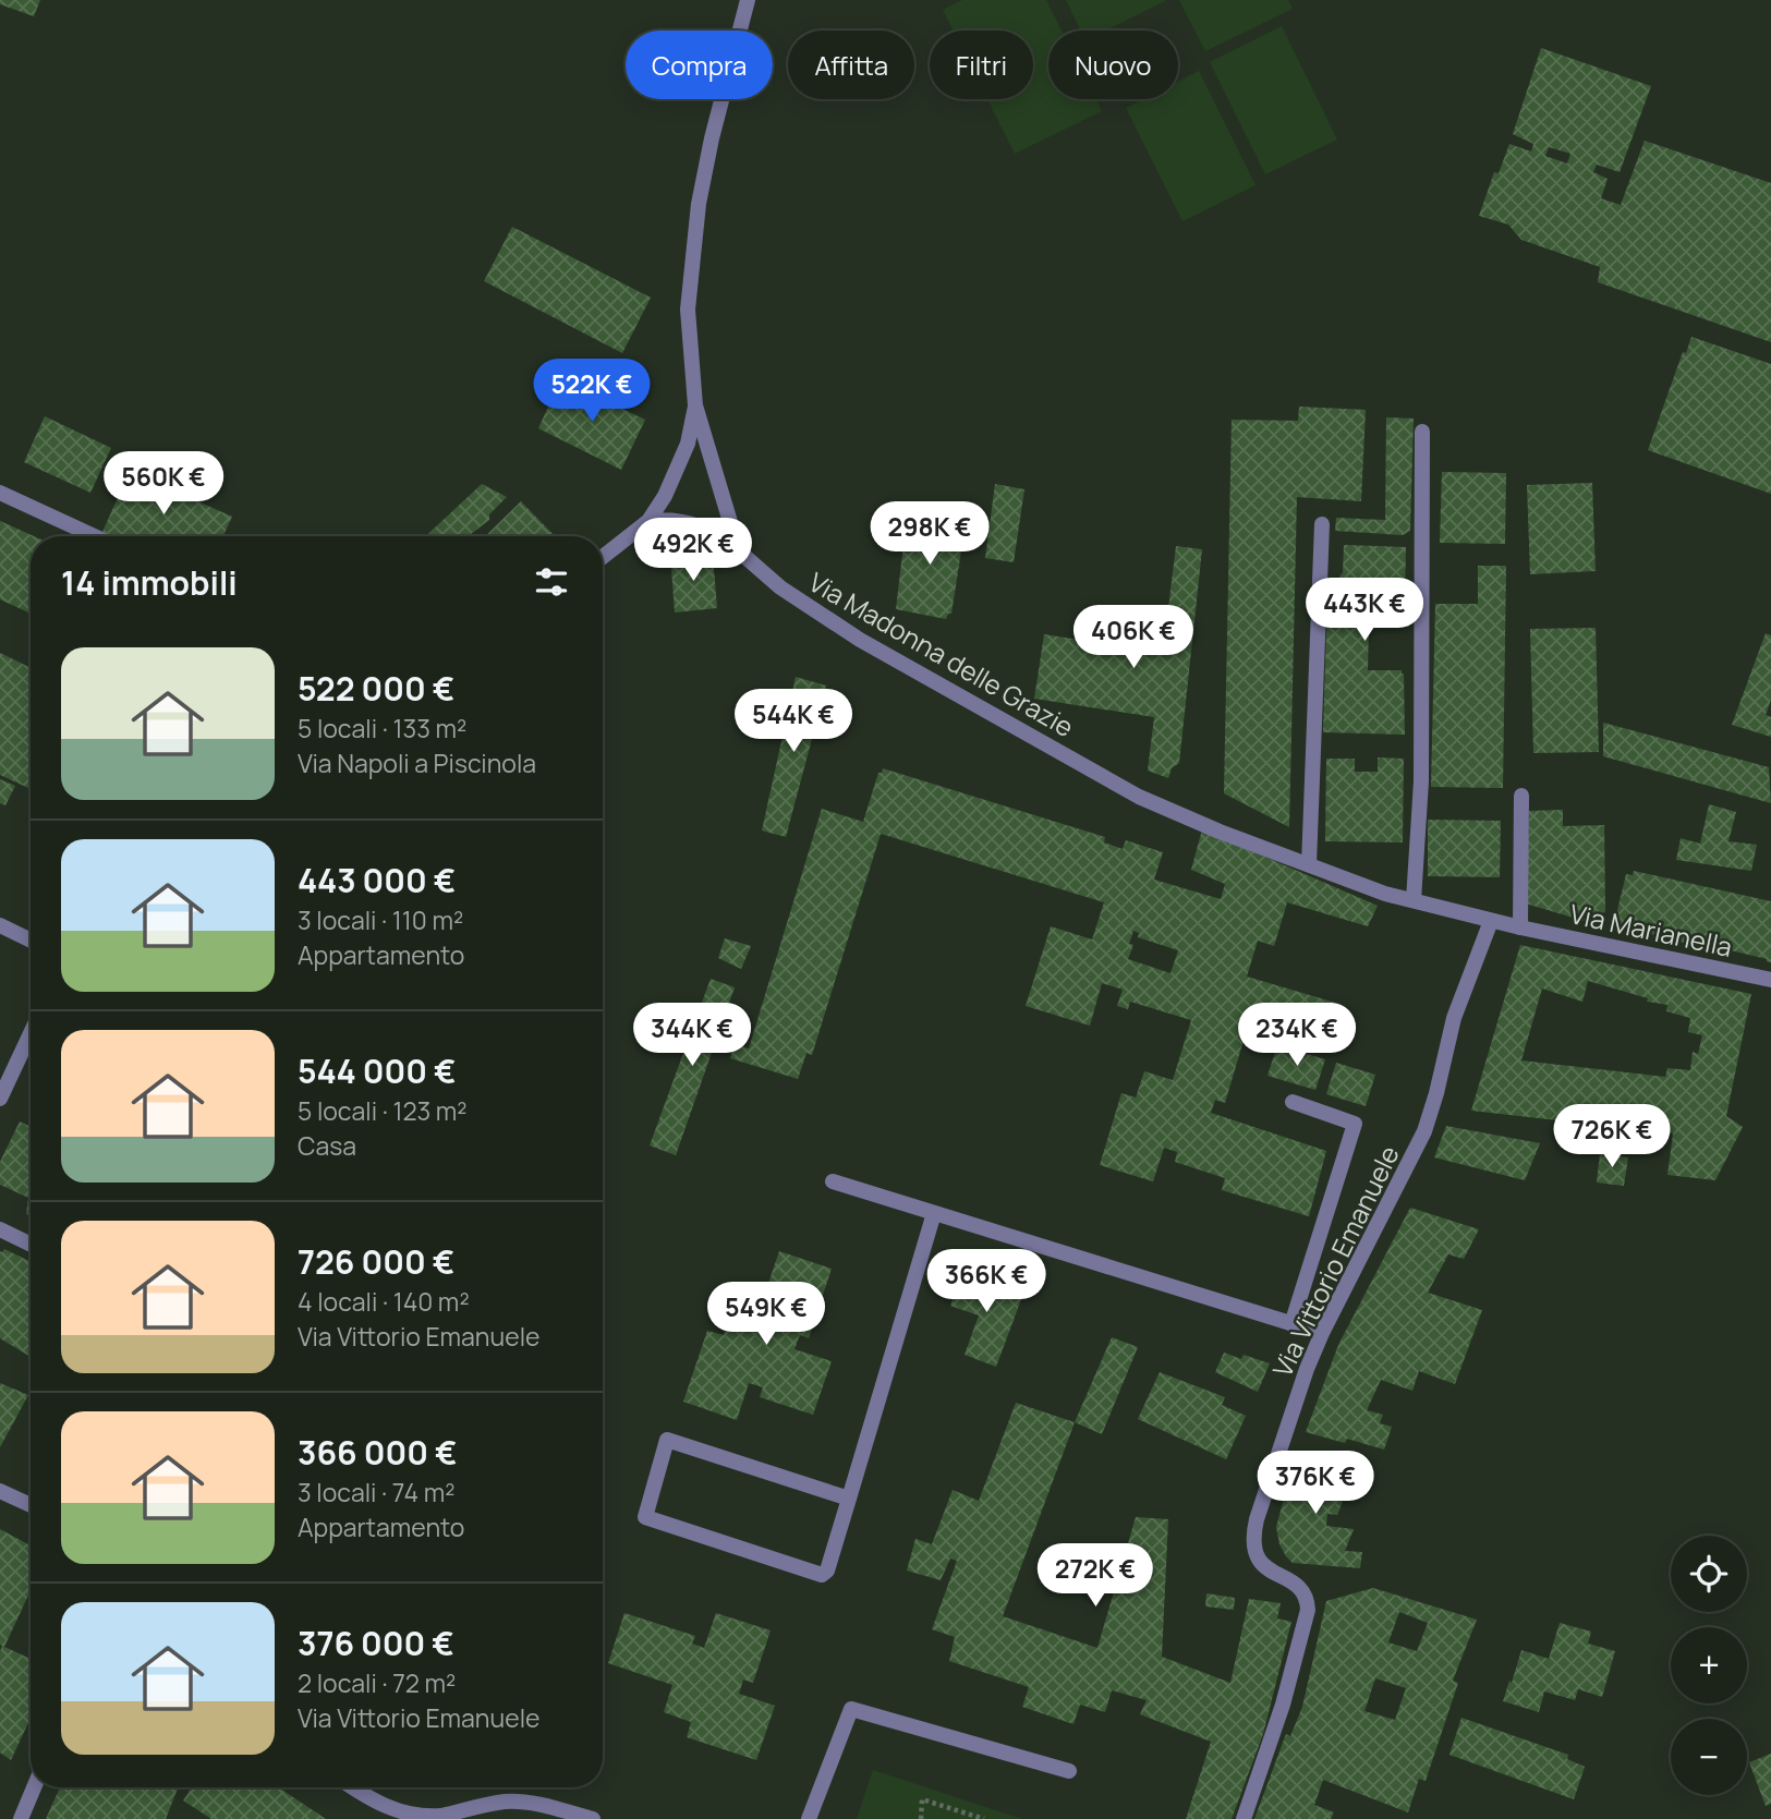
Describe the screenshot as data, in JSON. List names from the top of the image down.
{
  "streets": {
    "street": ["Via Madonna delle Grazie", "Via Marianella", "Via Vittorio Emanuele"]
  },
  "crossings": [
    ["Via Madonna delle Grazie", "Via Marianella"],
    ["Via Madonna delle Grazie", "Via Vittorio Emanuele"],
    ["Via Marianella", "Via Vittorio Emanuele"]
  ],
  "page": {
    "chip": [
      "Compra",
      "Affitta",
      "Filtri",
      "Nuovo"
    ],
    "price": [
      "522K €",
      "560K €",
      "298K €",
      "492K €",
      "443K €",
      "406K €",
      "544K €",
      "344K €",
      "234K €",
      "726K €",
      "366K €",
      "549K €",
      "376K €",
      "272K €"
    ],
    "heading": "14 immobili",
    "list": [
      {
        "name": "522 000 €",
        "note": "5 locali · 133 m² · Via Napoli a Piscinola"
      },
      {
        "name": "443 000 €",
        "note": "3 locali · 110 m² · Appartamento"
      },
      {
        "name": "544 000 €",
        "note": "5 locali · 123 m² · Casa"
      },
      {
        "name": "726 000 €",
        "note": "4 locali · 140 m² · Via Vittorio Emanuele"
      },
      {
        "name": "366 000 €",
        "note": "3 locali · 74 m² · Appartamento"
      },
      {
        "name": "376 000 €",
        "note": "2 locali · 72 m² · Via Vittorio Emanuele"
      }
    ],
    "map_buttons": ["+", "−"]
  }
}
